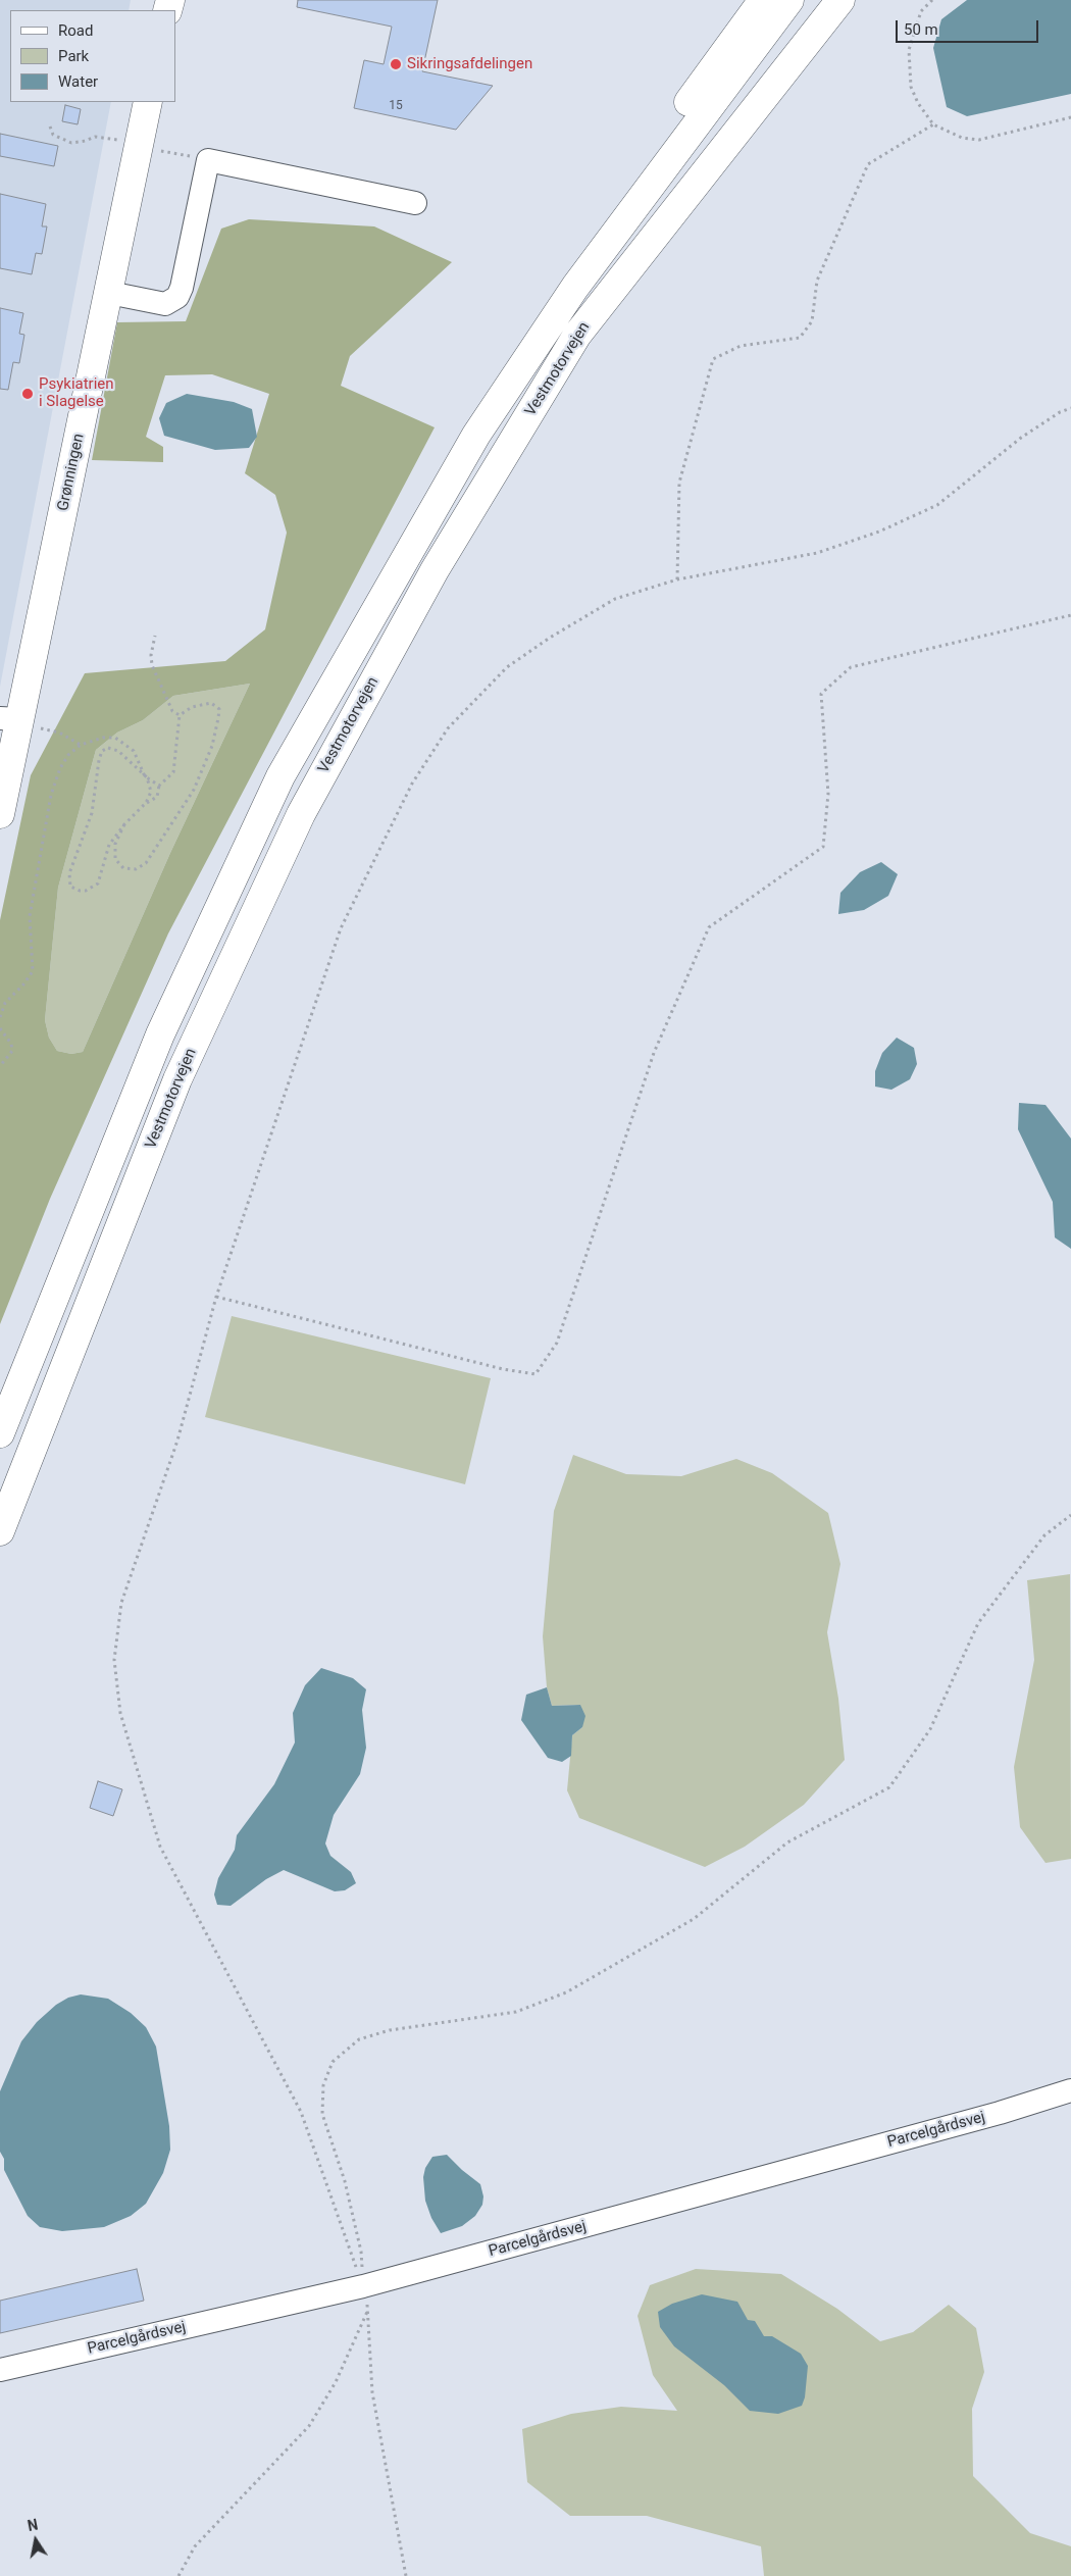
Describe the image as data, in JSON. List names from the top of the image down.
{
  "streets": {
    "main road": ["Vestmotorvejen", "Grønningen"],
    "street": ["Parcelgårdsvej"]
  },
  "places": ["Sikringsafdelingen", "Psykiatrien i Slagelse"],
  "house_numbers": ["15"],
  "legend": ["Road", "Park", "Water"],
  "scale_bar": "50 m",
  "north": "top"
}
